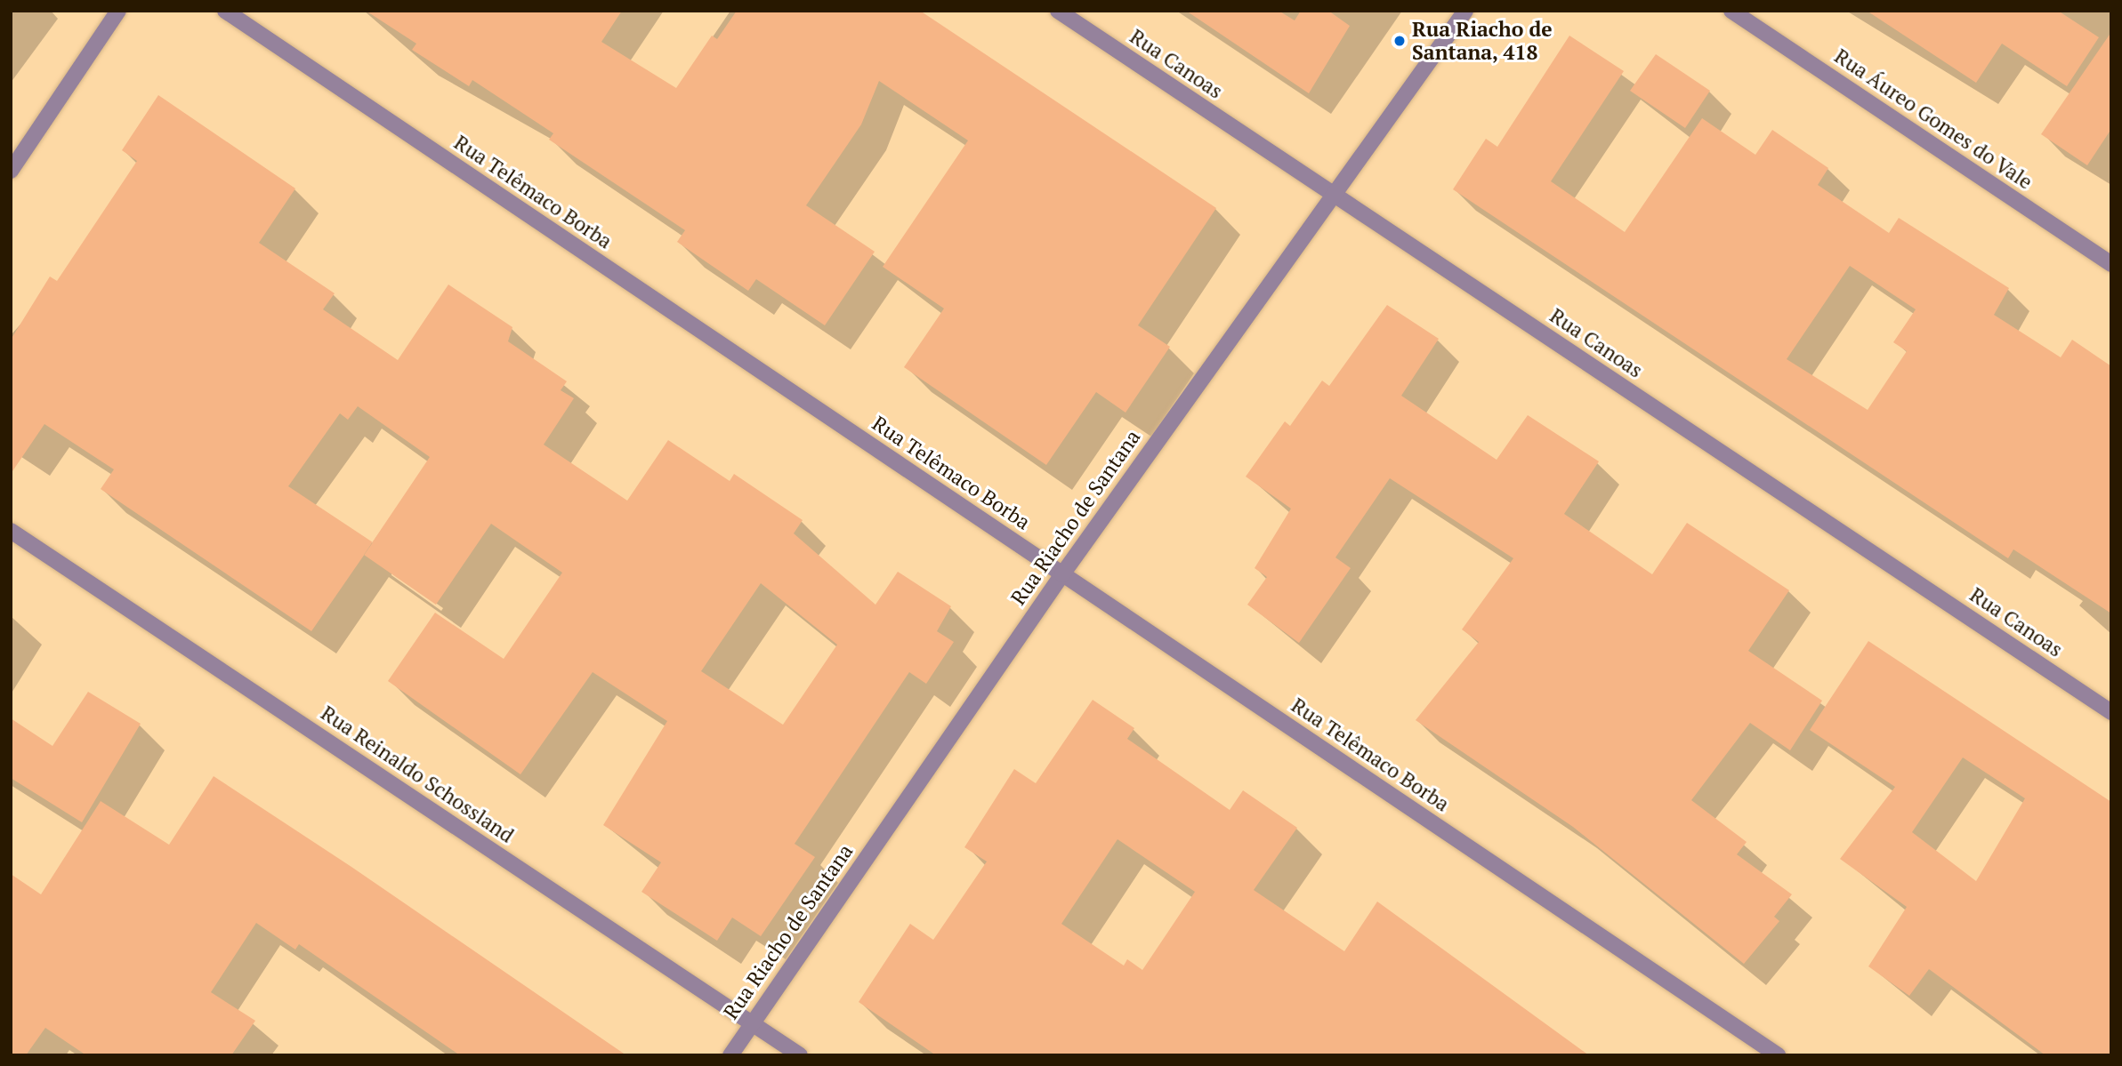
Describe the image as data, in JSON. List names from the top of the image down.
{
  "streets": {
    "street": [
      "Rua Canoas",
      "Rua Áureo Gomes do Vale",
      "Rua Telêmaco Borba",
      "Rua Riacho de Santana",
      "Rua Reinaldo Schossland"
    ]
  },
  "crossings": [
    ["Rua Canoas", "Rua Riacho de Santana"],
    ["Rua Telêmaco Borba", "Rua Riacho de Santana"],
    ["Rua Riacho de Santana", "Rua Reinaldo Schossland"]
  ],
  "places": ["Rua Riacho de Santana, 418"]
}
